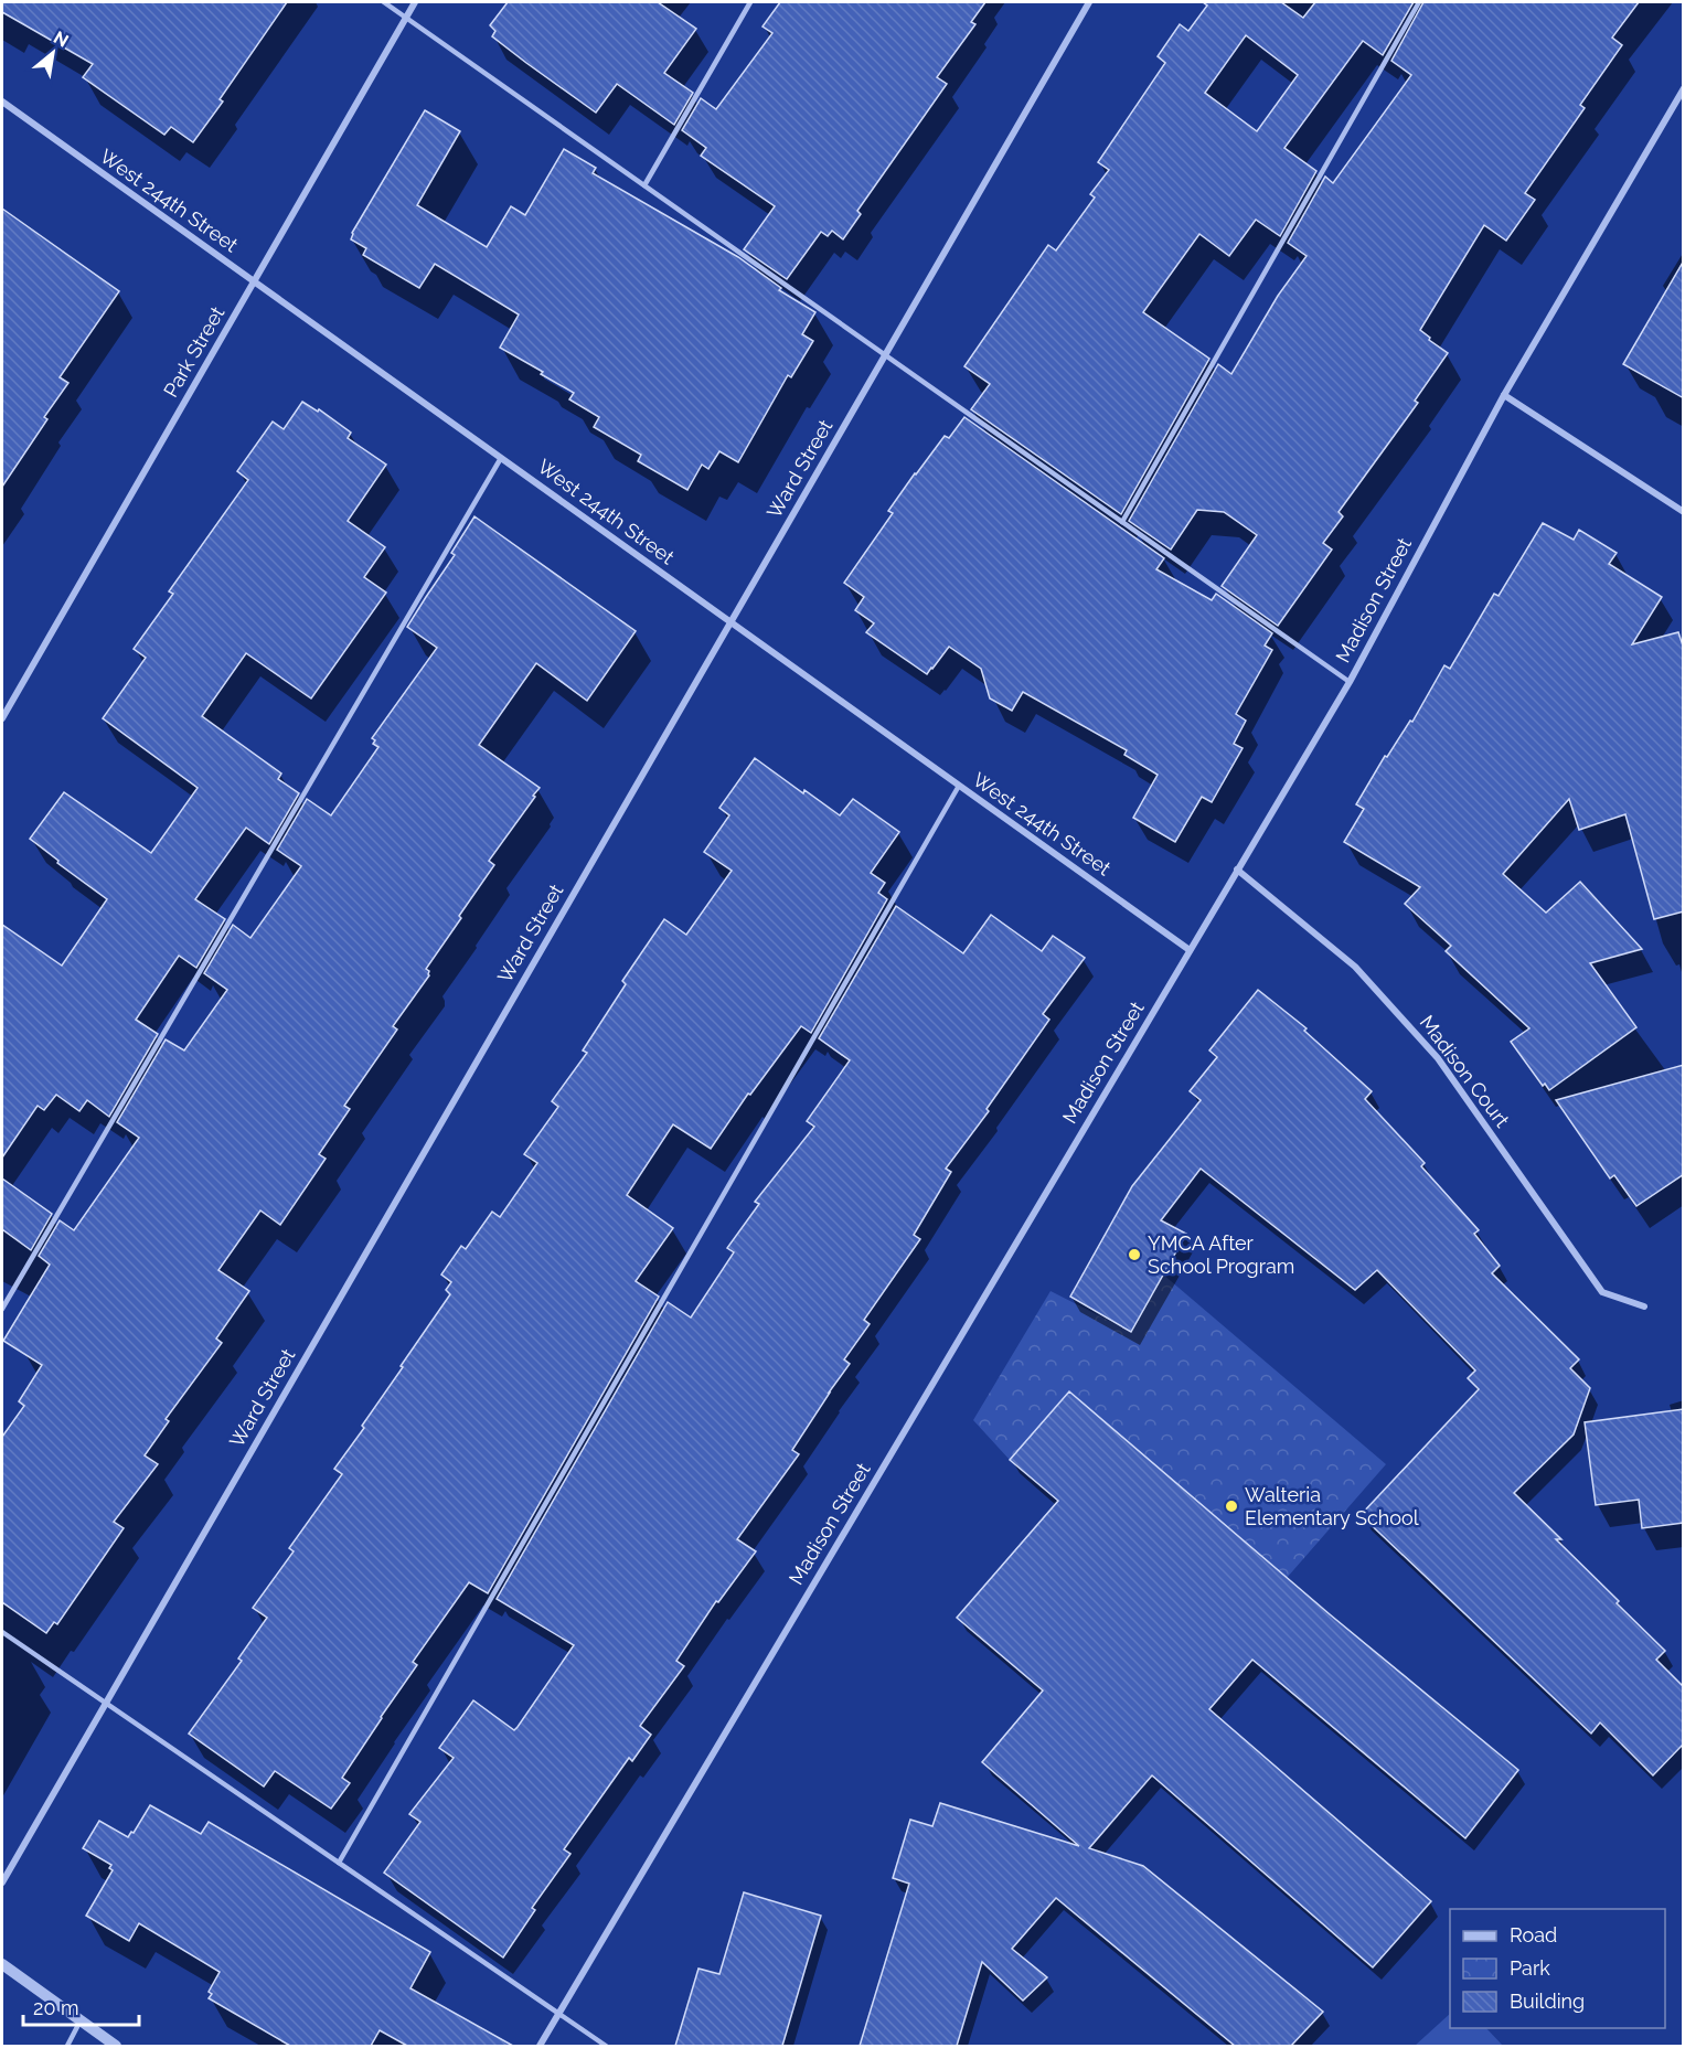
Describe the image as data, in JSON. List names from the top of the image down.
{
  "streets": {
    "street": [
      "West 244th Street",
      "Park Street",
      "Ward Street",
      "Madison Street",
      "Madison Court"
    ]
  },
  "crossings": [
    ["West 244th Street", "Park Street"],
    ["West 244th Street", "Ward Street"],
    ["West 244th Street", "Madison Street"],
    ["Madison Street", "Madison Court"]
  ],
  "places": ["YMCA After School Program", "Walteria Elementary School"],
  "legend": ["Road", "Park", "Building"],
  "scale_bar": "20 m",
  "north": "top right"
}
